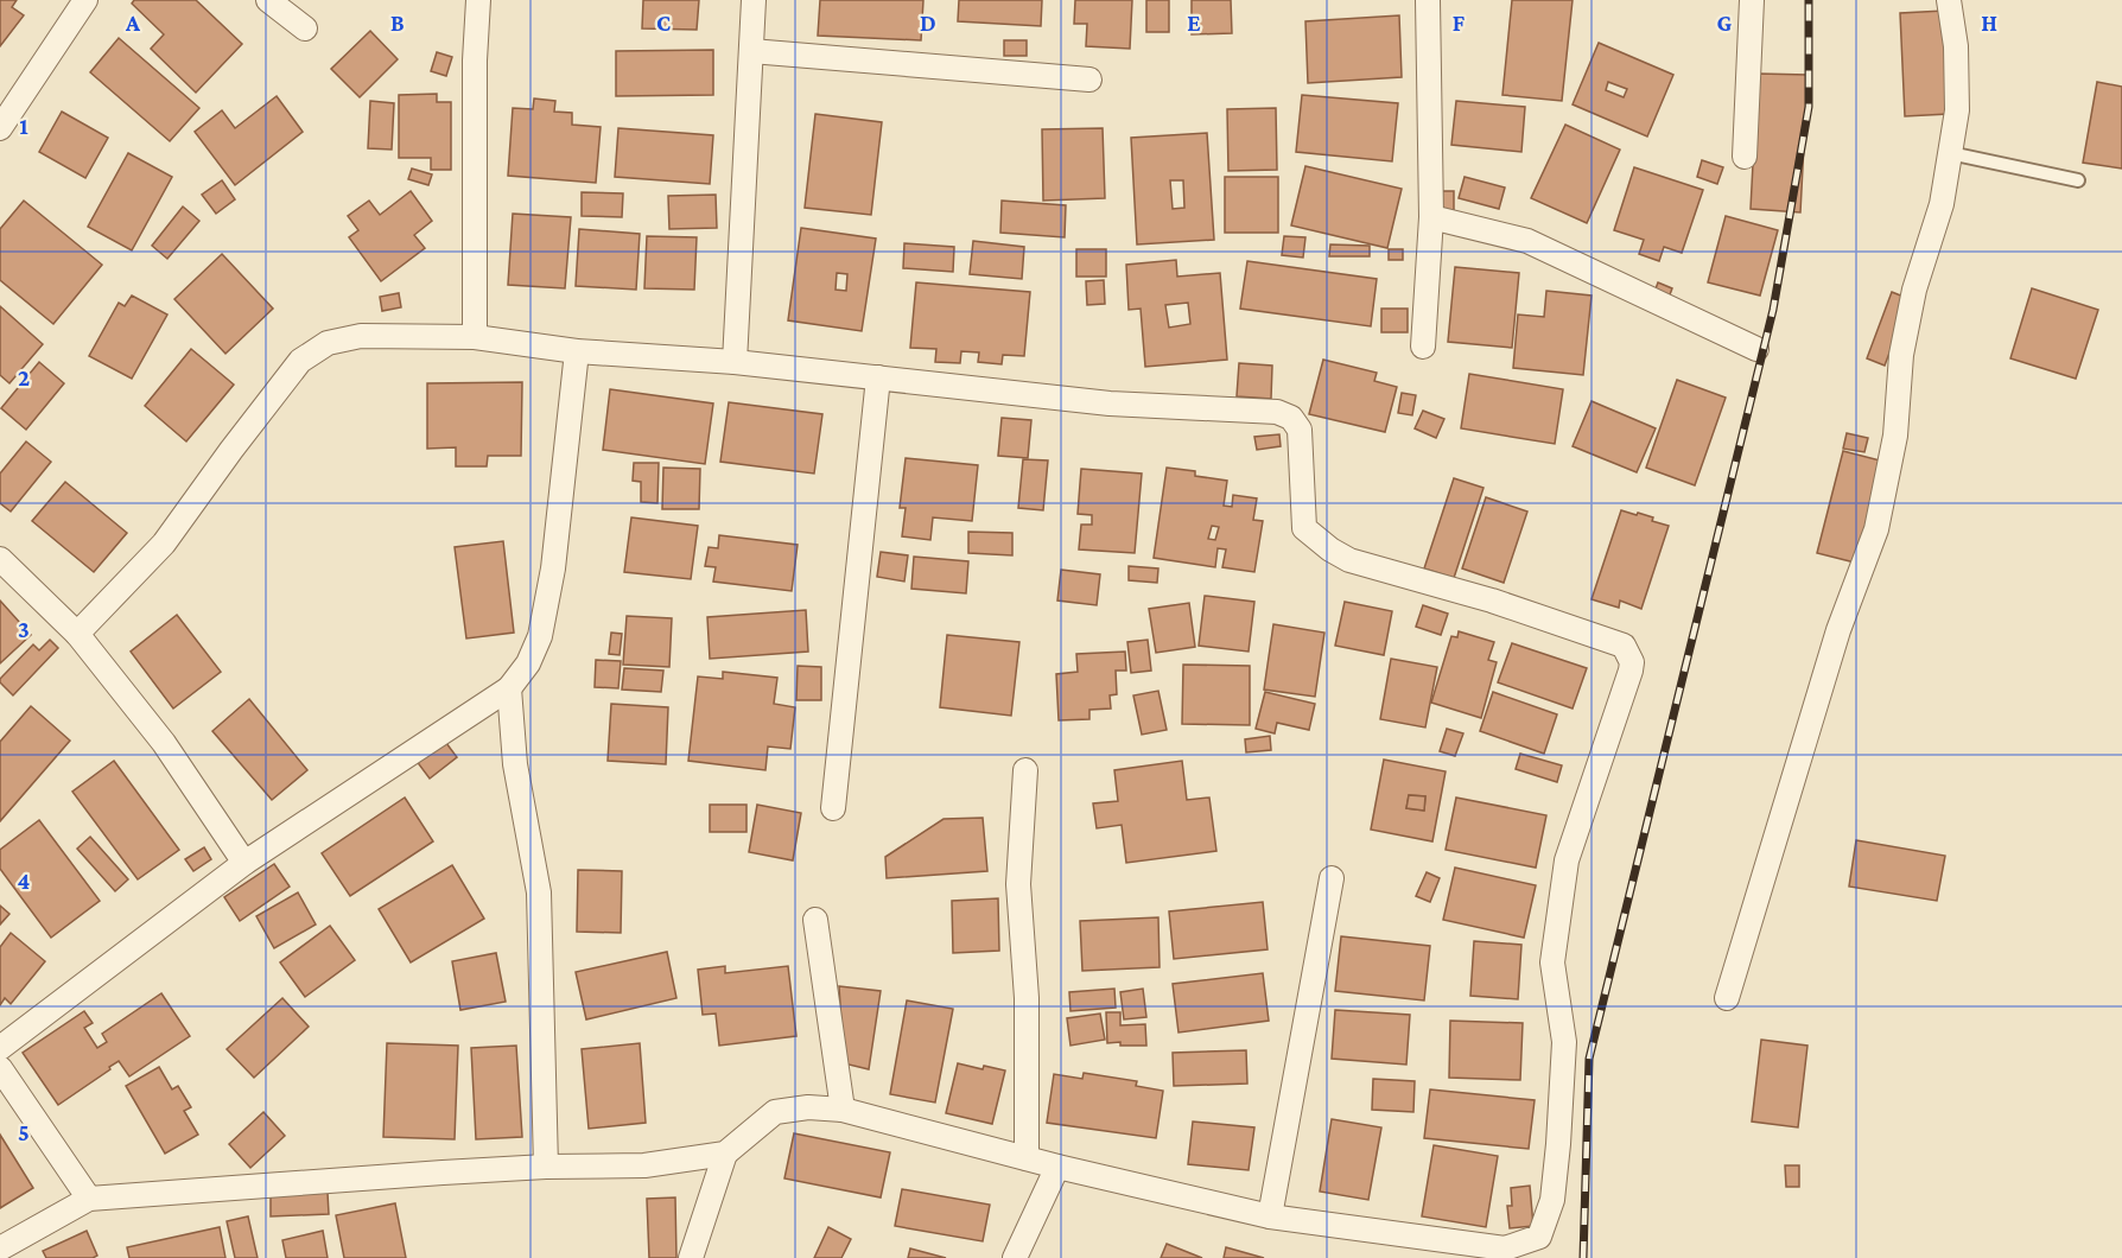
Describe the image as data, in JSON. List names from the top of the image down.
{
  "grid": {
    "columns": [
      "A",
      "B",
      "C",
      "D",
      "E",
      "F",
      "G",
      "H"
    ],
    "rows": [
      "1",
      "2",
      "3",
      "4",
      "5"
    ]
  }
}
